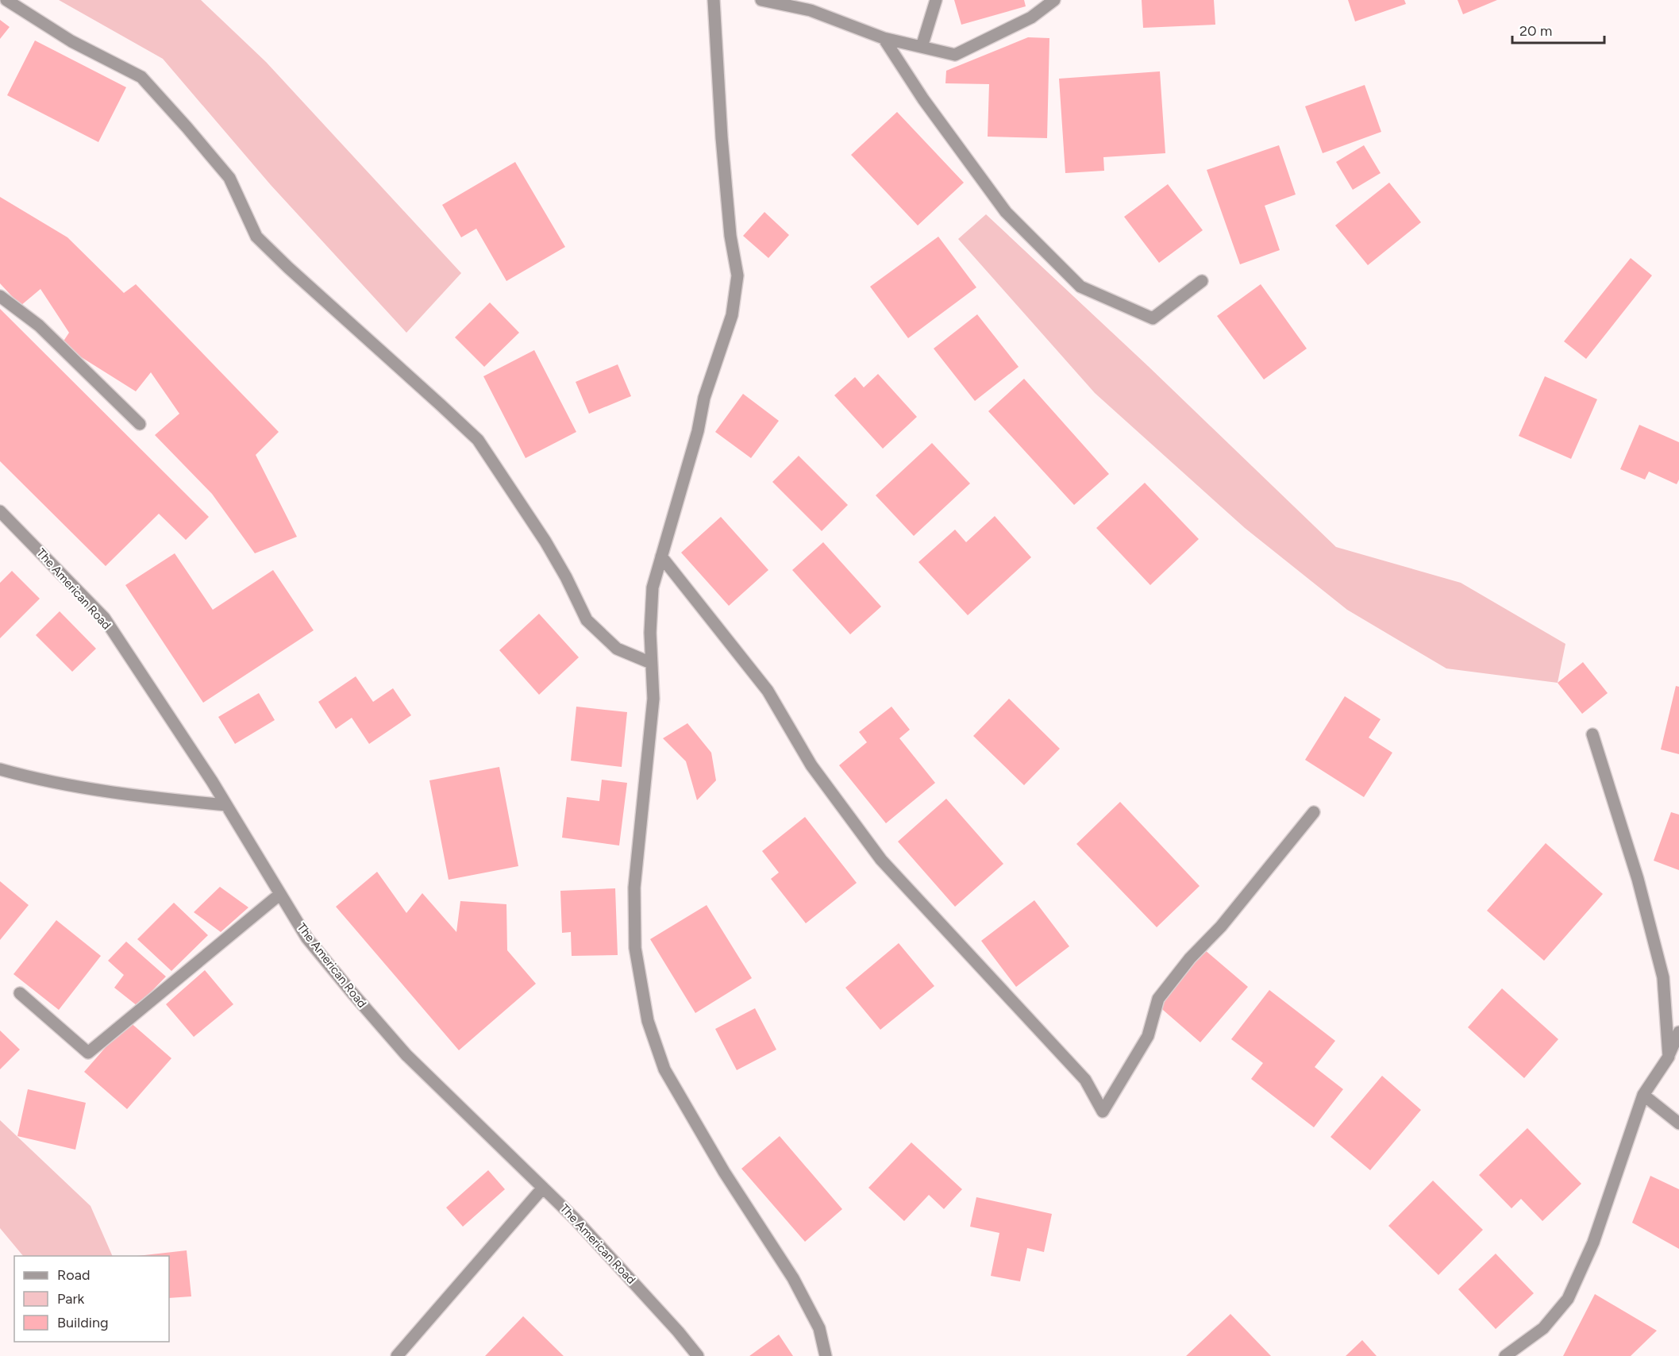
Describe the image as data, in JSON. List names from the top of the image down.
{
  "streets": {
    "street": ["The American Road"]
  },
  "legend": ["Road", "Park", "Building"],
  "scale_bar": "20 m"
}
